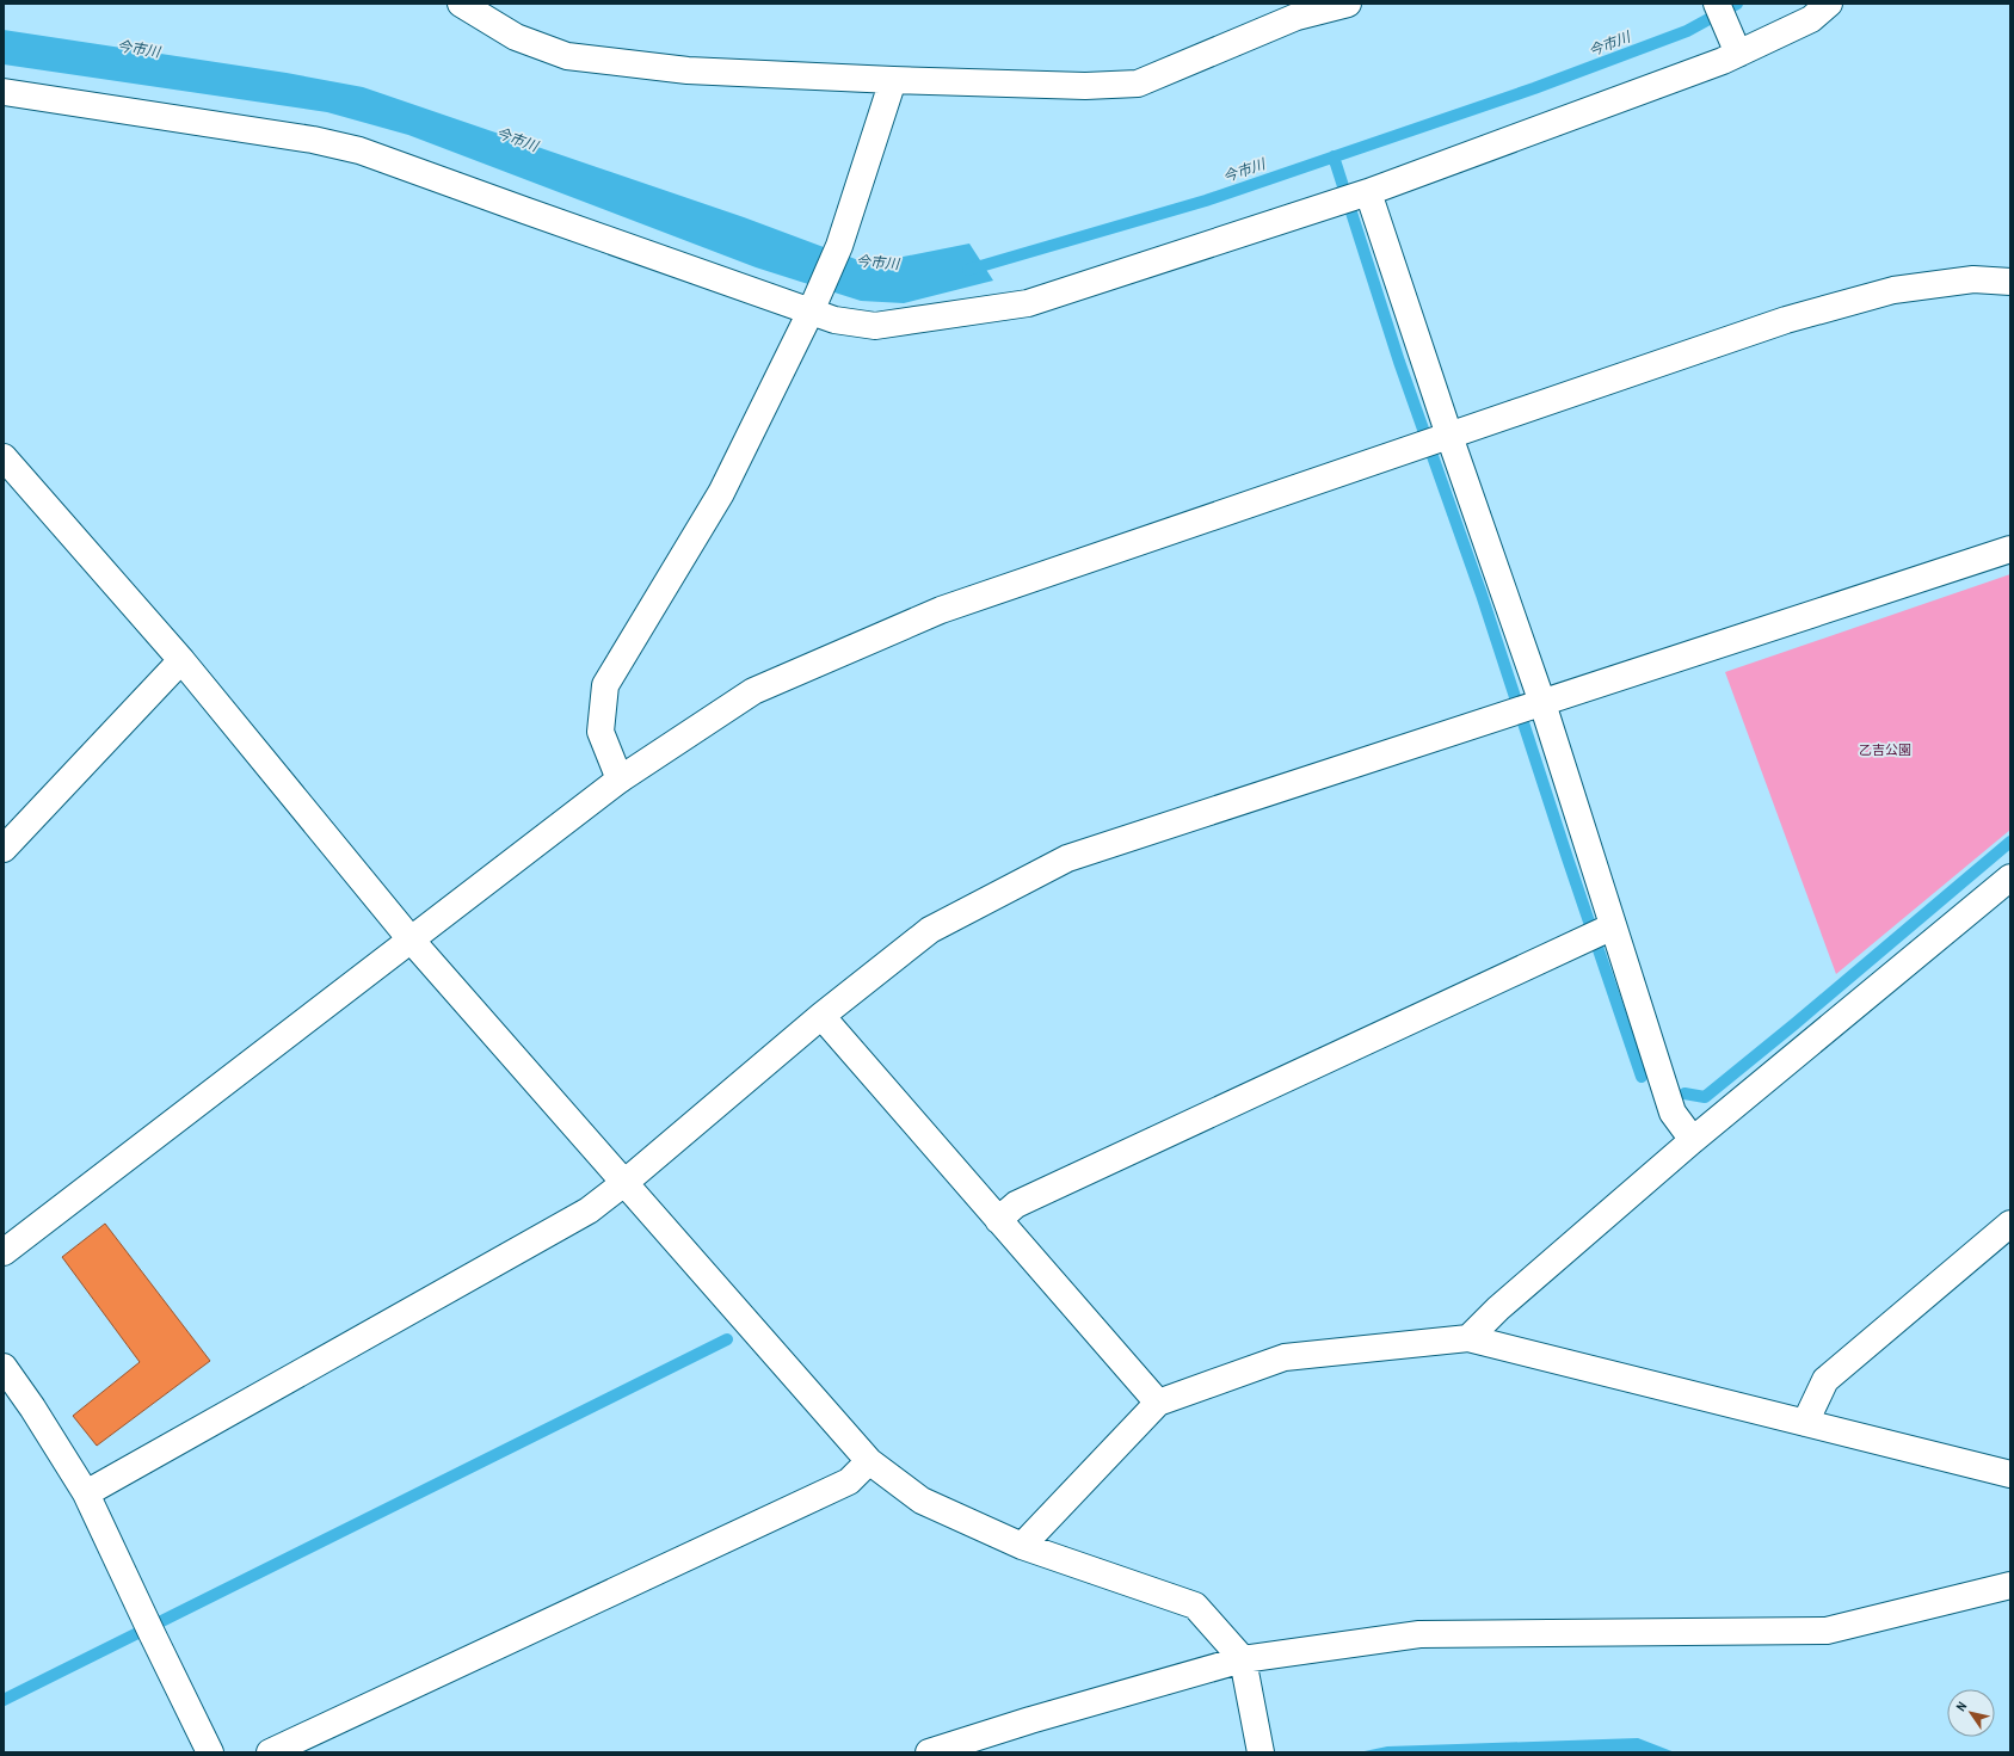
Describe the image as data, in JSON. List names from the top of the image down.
{
  "water": ["今市川"],
  "parks": ["乙吉公園"],
  "north": "top left"
}
